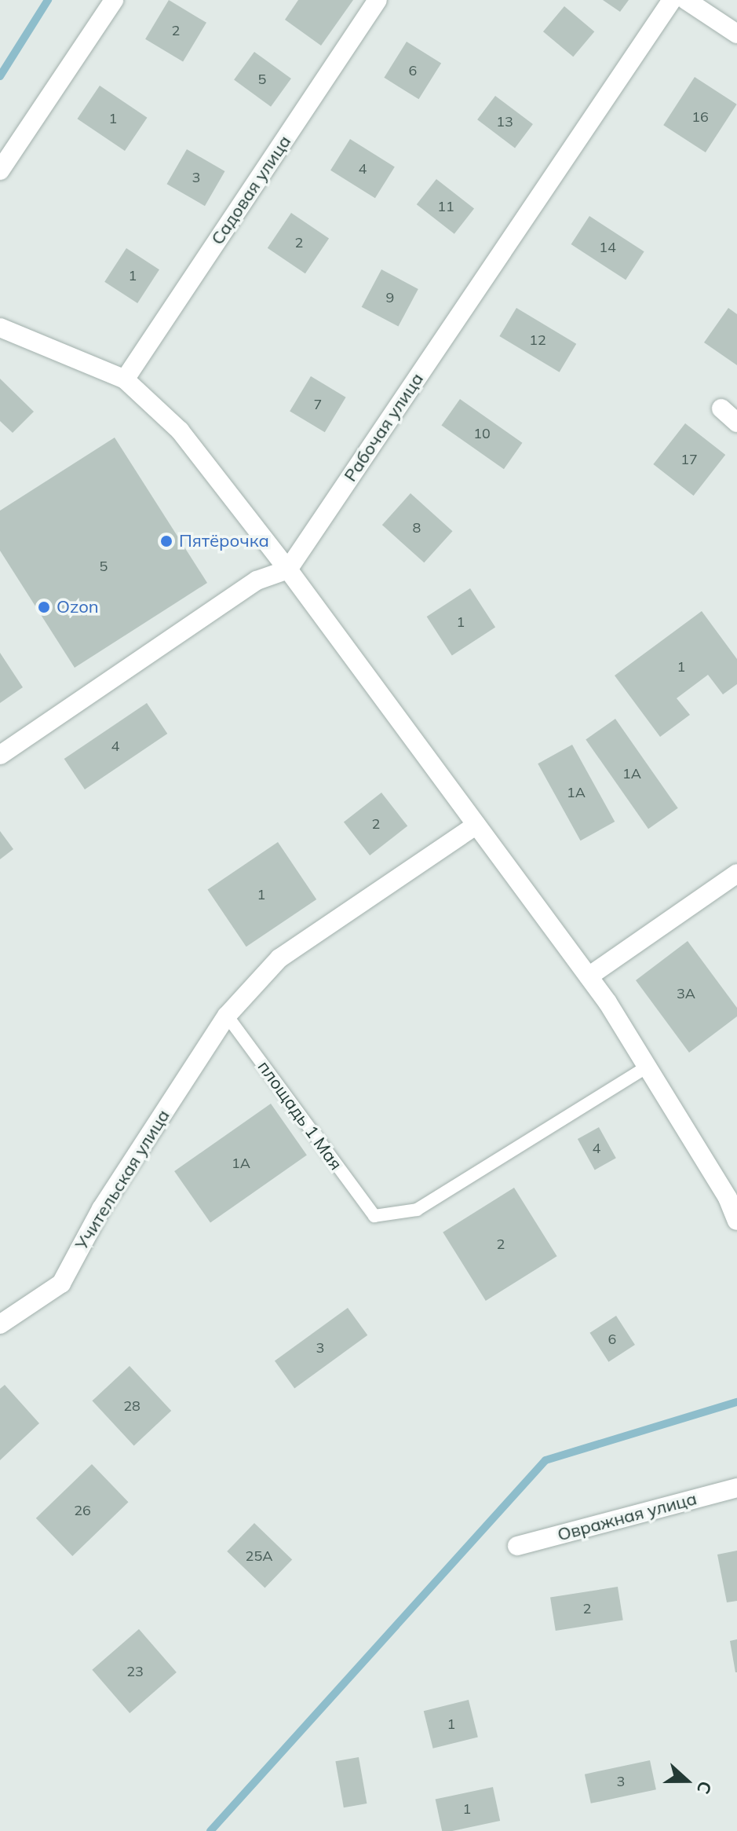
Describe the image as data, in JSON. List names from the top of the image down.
{
  "streets": {
    "street": [
      "Садовая улица",
      "Рабочая улица",
      "Учительская улица",
      "Овражная улица"
    ],
    "lane": ["площадь 1 Мая"]
  },
  "crossings": [
    ["площадь 1 Мая", "Учительская улица"]
  ],
  "places": ["Пятёрочка", "Ozon"],
  "house_numbers": [
    "2",
    "6",
    "5",
    "16",
    "1",
    "13",
    "4",
    "3",
    "11",
    "2",
    "14",
    "1",
    "9",
    "12",
    "7",
    "10",
    "17",
    "8",
    "5",
    "1",
    "1",
    "4",
    "1А",
    "1А",
    "2",
    "1",
    "3А",
    "4",
    "1А",
    "2",
    "6",
    "3",
    "28",
    "26",
    "25А",
    "2",
    "23",
    "1",
    "3",
    "1"
  ],
  "north": "right"
}
